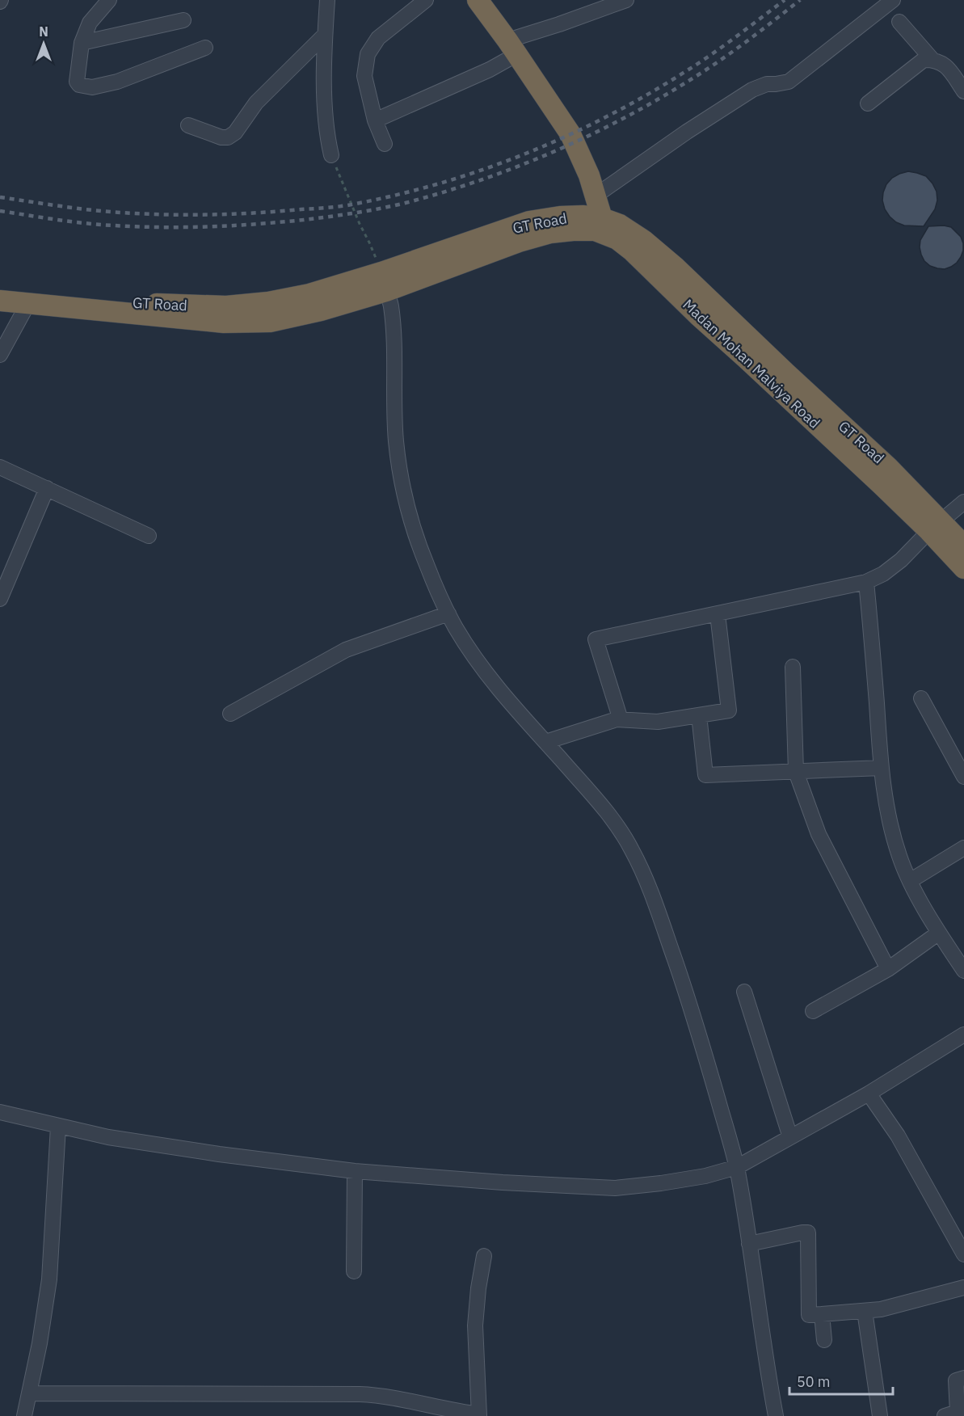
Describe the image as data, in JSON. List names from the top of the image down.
{
  "streets": {
    "highway": ["GT Road"]
  },
  "scale_bar": "50 m",
  "north": "top"
}
